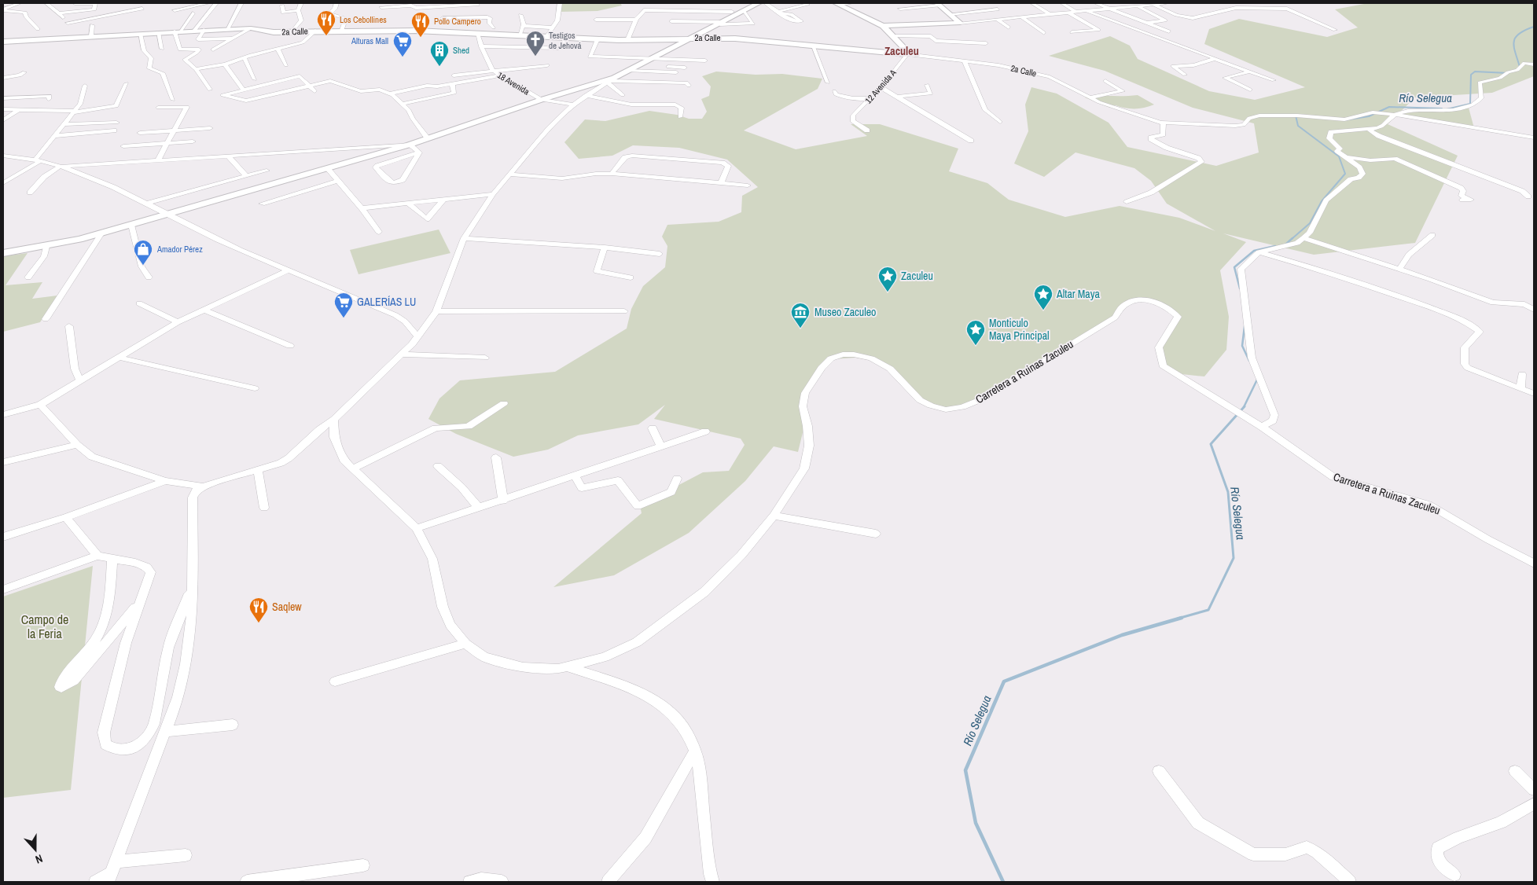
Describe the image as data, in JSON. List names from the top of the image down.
{
  "streets": {
    "street": [
      "2a Calle",
      "18 Avenida",
      "12 Avenida A",
      "Carretera a Ruinas Zaculeu"
    ]
  },
  "crossings": [
    ["2a Calle", "18 Avenida"],
    ["2a Calle", "12 Avenida A"]
  ],
  "districts": ["Zaculeu"],
  "water": ["Río Selegua"],
  "parks": ["Campo de la Feria"],
  "places": {
    "restaurant": ["Los Cebollines", "Pollo Campero", "Saqlew"],
    "church": ["Testigos de Jehová"],
    "supermarket": ["Alturas Mall", "GALERÍAS LU"],
    "building": ["Shed"],
    "shop": ["Amador Pérez"],
    "place": ["Zaculeu", "Altar Maya", "Monticulo Maya Principal"],
    "museum": ["Museo Zaculeo"]
  },
  "north": "bottom"
}
